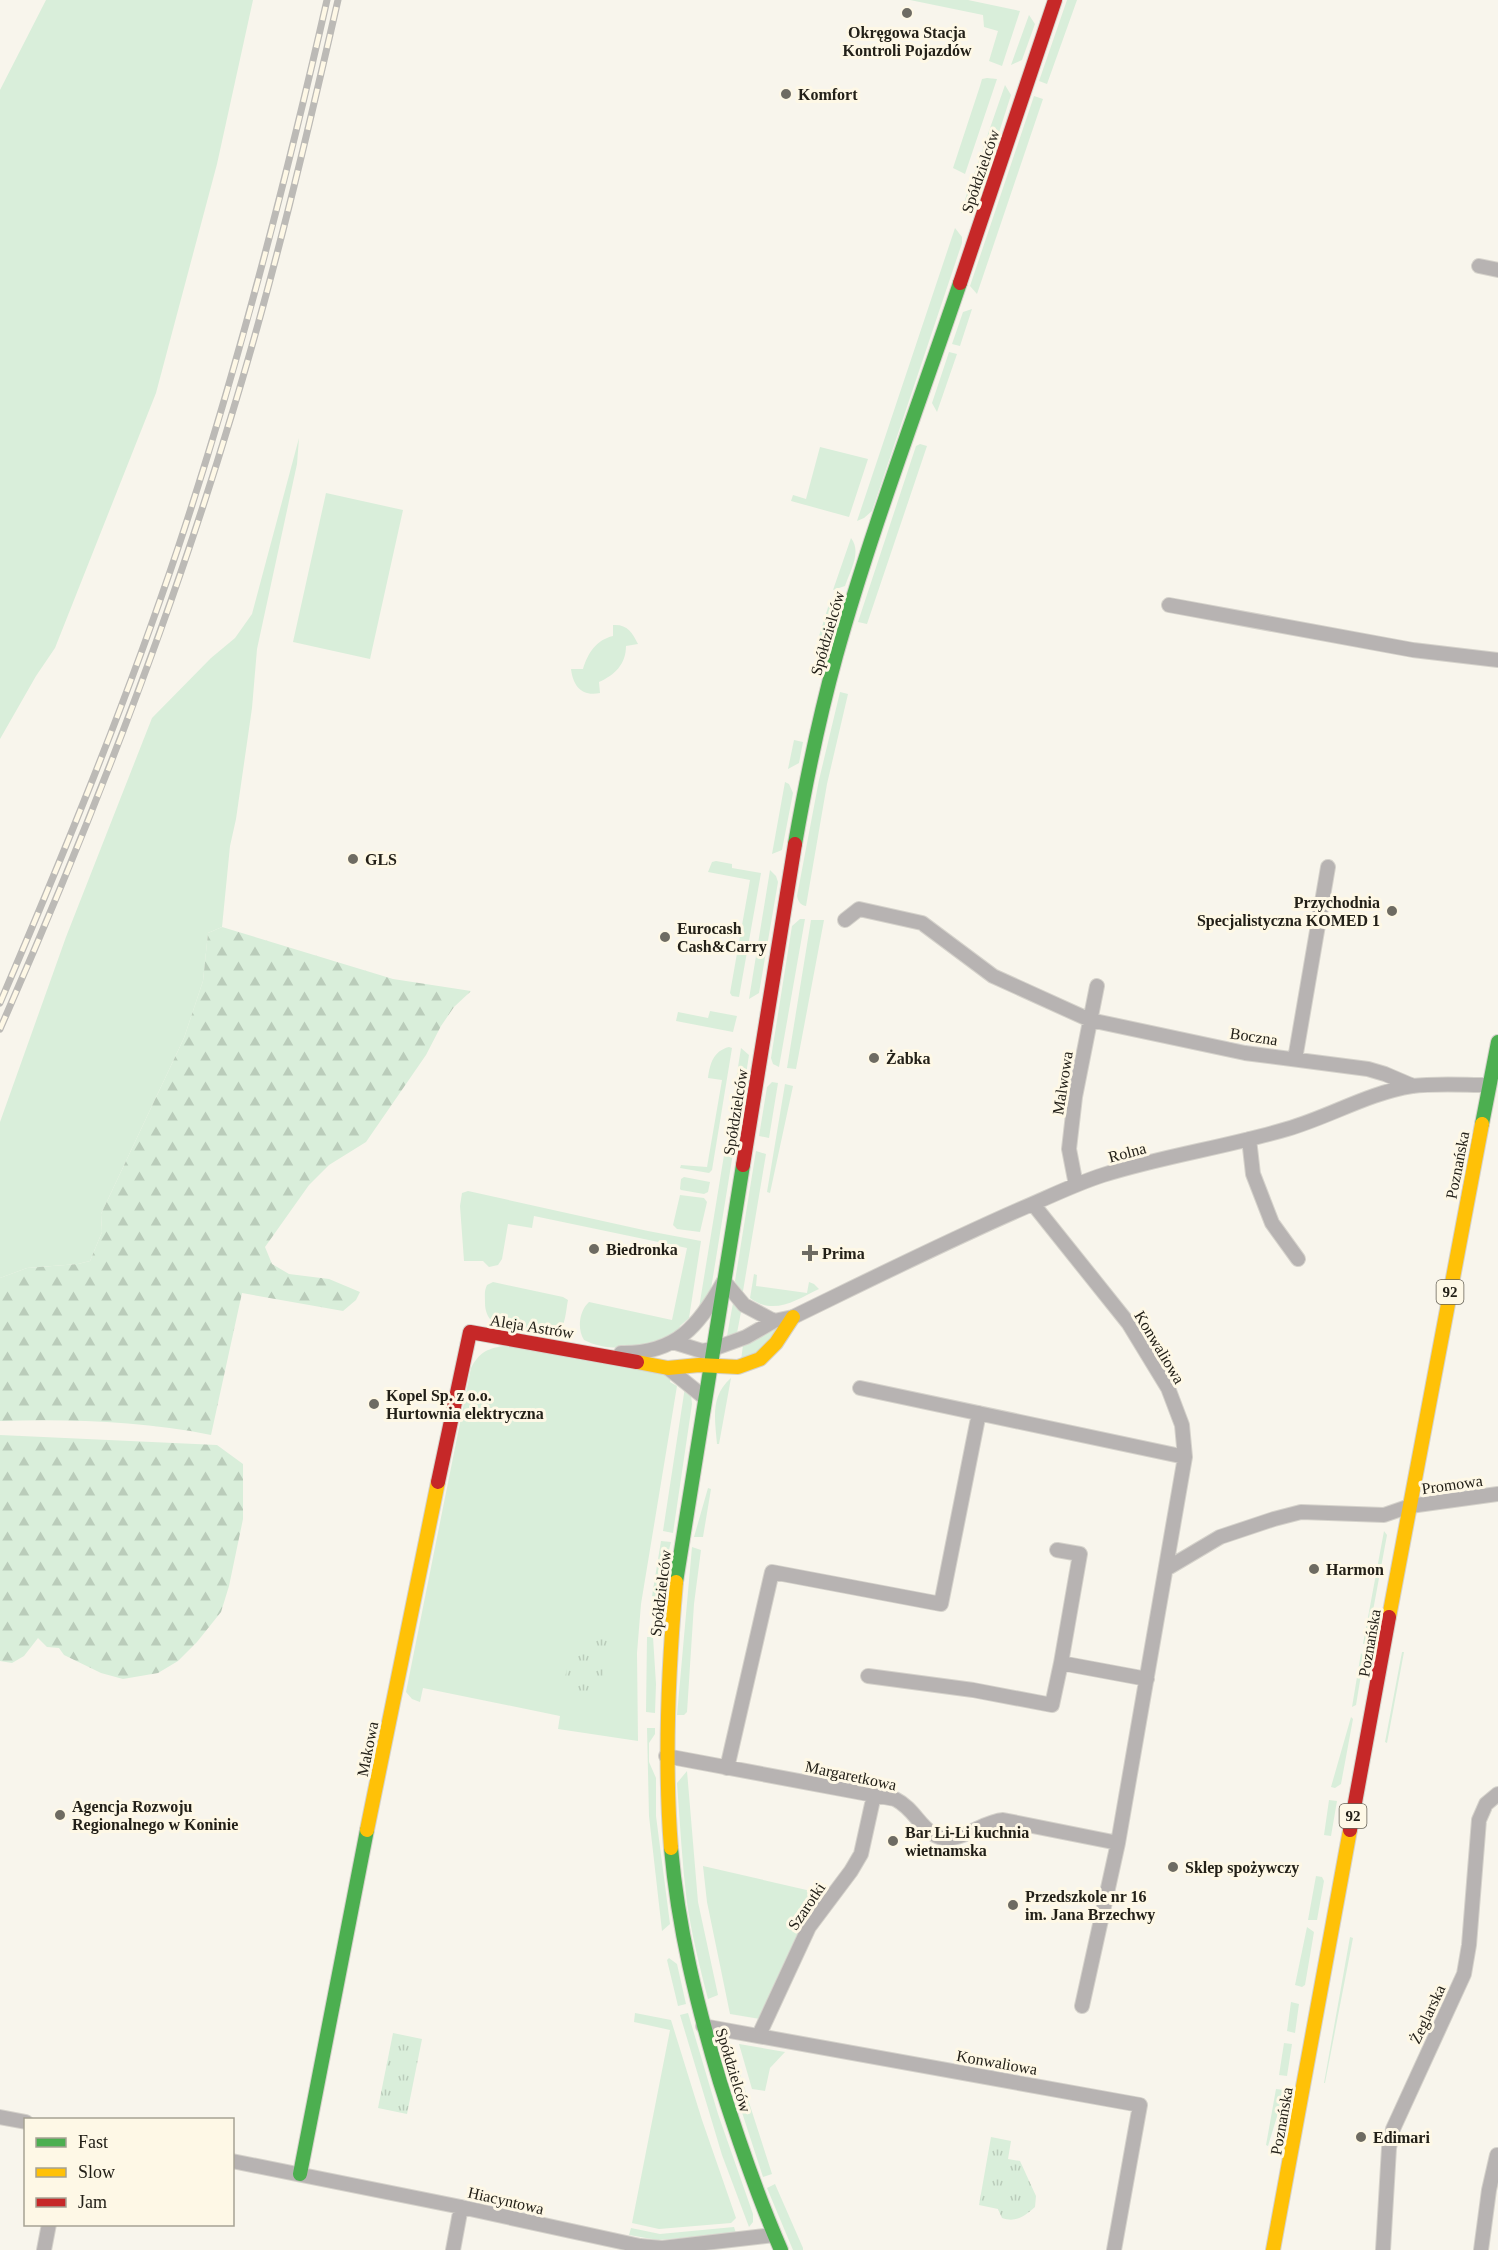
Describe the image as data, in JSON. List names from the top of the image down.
{
  "streets": {
    "street": [
      "Spółdzielców",
      "Boczna",
      "Malwowa",
      "Rolna",
      "Poznańska",
      "92",
      "Aleja Astrów",
      "Konwaliowa",
      "Promowa",
      "Makowa",
      "Margaretkowa",
      "Szarotki",
      "Żeglarska",
      "Hiacyntowa"
    ]
  },
  "crossings": [
    ["Spółdzielców", "Rolna"],
    ["Spółdzielców", "Aleja Astrów"],
    ["Spółdzielców", "Konwaliowa"],
    ["Spółdzielców", "Margaretkowa"],
    ["Spółdzielców", "Hiacyntowa"],
    ["Boczna", "Malwowa"],
    ["Boczna", "Rolna"],
    ["Malwowa", "Rolna"],
    ["Rolna", "Poznańska"],
    ["Rolna", "Konwaliowa"],
    ["Poznańska", "Promowa"],
    ["Aleja Astrów", "Makowa"],
    ["Konwaliowa", "Margaretkowa"],
    ["Konwaliowa", "Szarotki"],
    ["Makowa", "Hiacyntowa"],
    ["Margaretkowa", "Szarotki"]
  ],
  "places": {
    "other": [
      "Okręgowa Stacja Kontroli Pojazdów",
      "Komfort",
      "GLS",
      "Przychodnia Specjalistyczna KOMED 1",
      "Eurocash Cash&Carry",
      "Żabka",
      "Biedronka",
      "Kopel Sp. z o.o. Hurtownia elektryczna",
      "Harmon",
      "Agencja Rozwoju Regionalnego w Koninie",
      "Bar Li-Li kuchnia wietnamska",
      "Sklep spożywczy",
      "Przedszkole nr 16 im. Jana Brzechwy",
      "Edimari"
    ],
    "health": ["Prima"]
  },
  "legend": ["Fast", "Slow", "Jam"]
}
